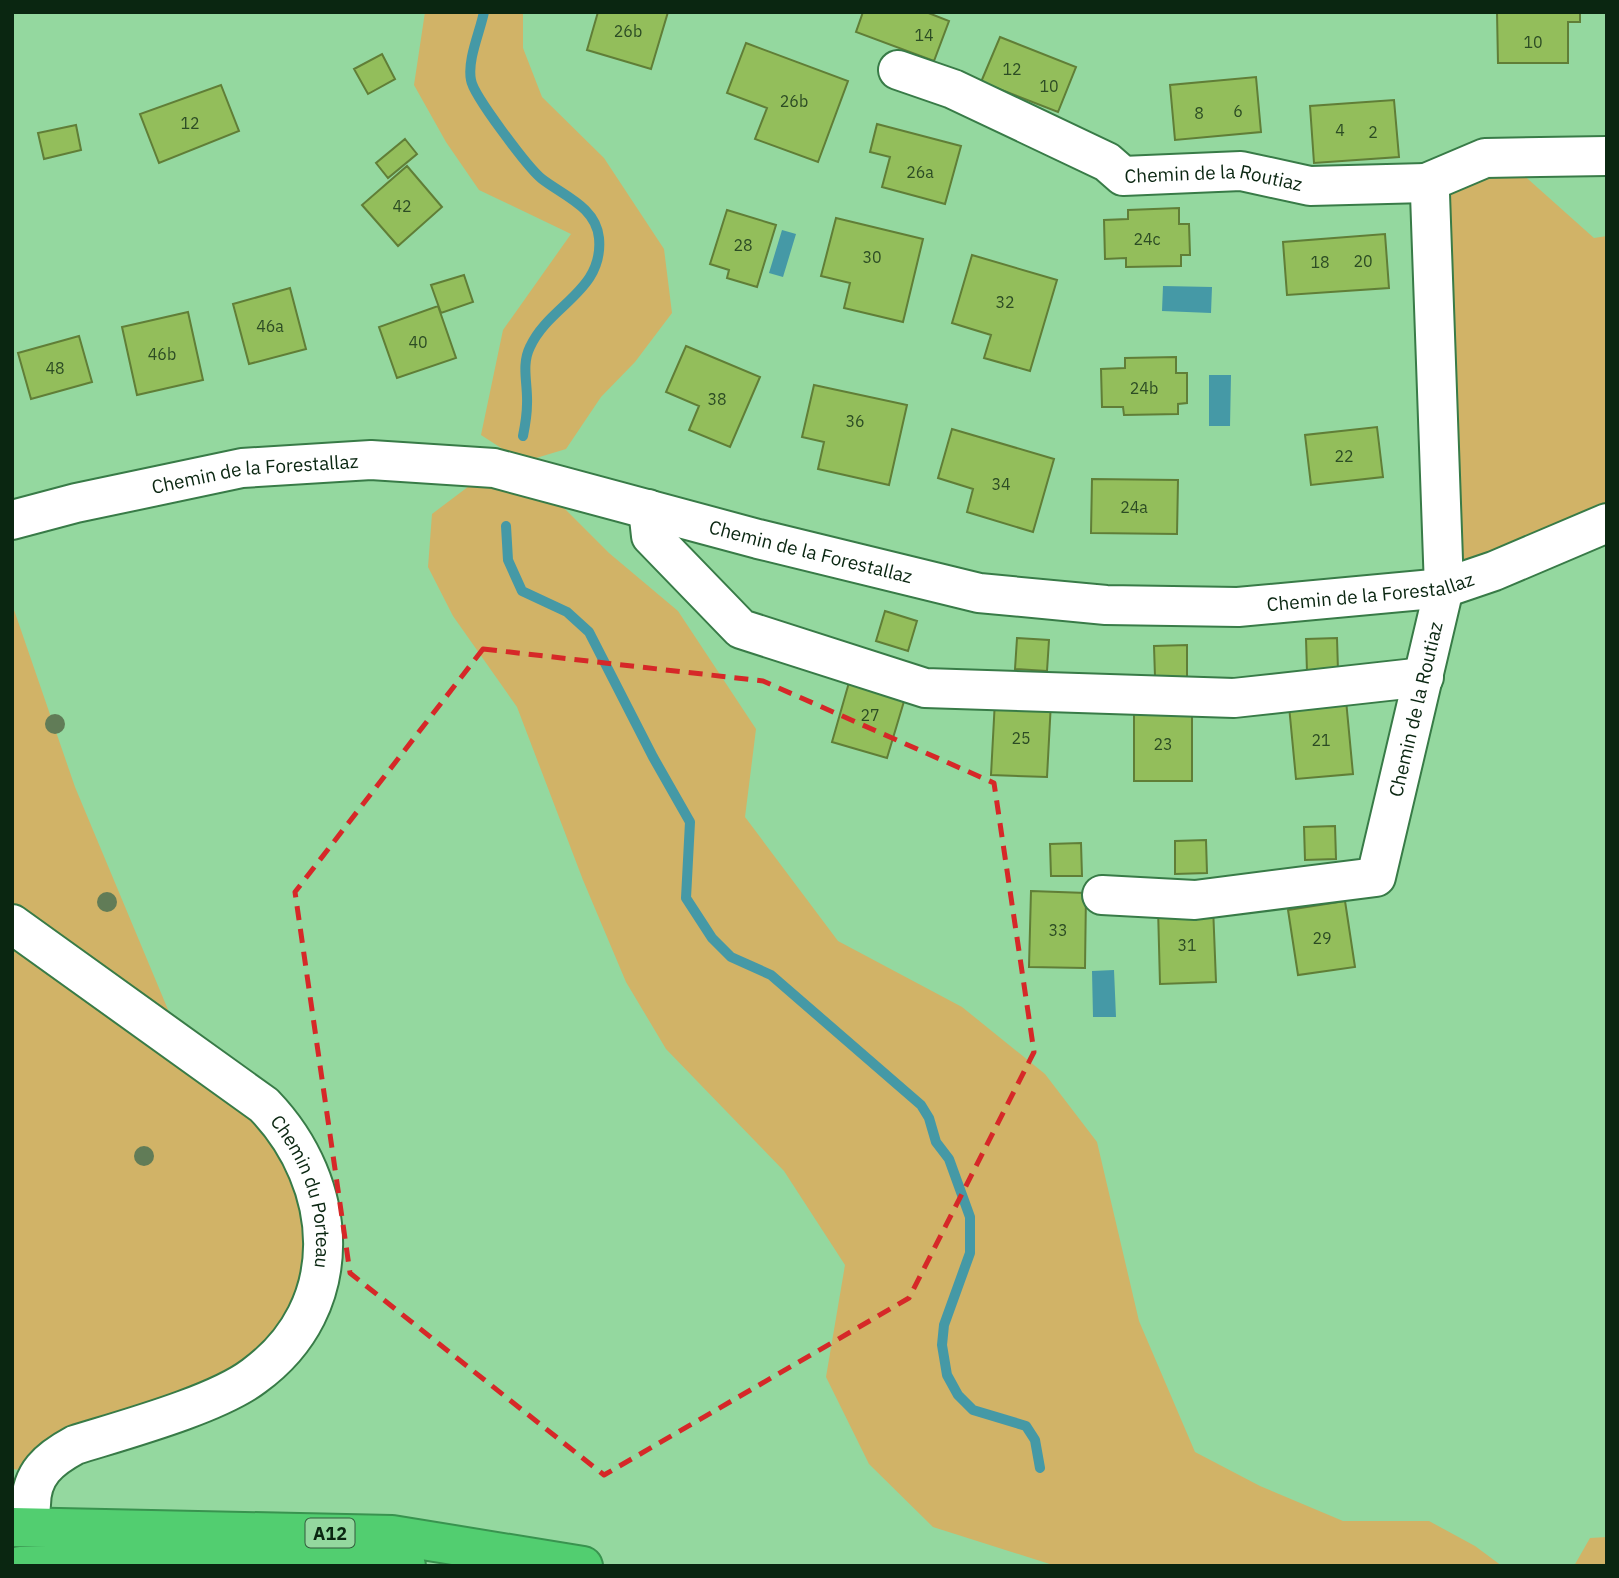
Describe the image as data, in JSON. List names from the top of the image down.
{
  "streets": {
    "highway": ["A12"],
    "street": ["Chemin de la Routiaz", "Chemin de la Forestallaz", "Chemin du Porteau"]
  },
  "crossings": [
    ["Chemin de la Routiaz", "Chemin de la Forestallaz"],
    ["Chemin du Porteau", "A12"]
  ],
  "house_numbers": [
    "26b",
    "14",
    "10",
    "12",
    "10",
    "26b",
    "6",
    "8",
    "12",
    "4",
    "2",
    "26a",
    "42",
    "24c",
    "28",
    "30",
    "20",
    "18",
    "32",
    "46a",
    "40",
    "46b",
    "48",
    "24b",
    "38",
    "36",
    "22",
    "34",
    "24a",
    "27",
    "25",
    "21",
    "23",
    "33",
    "29",
    "31"
  ]
}
